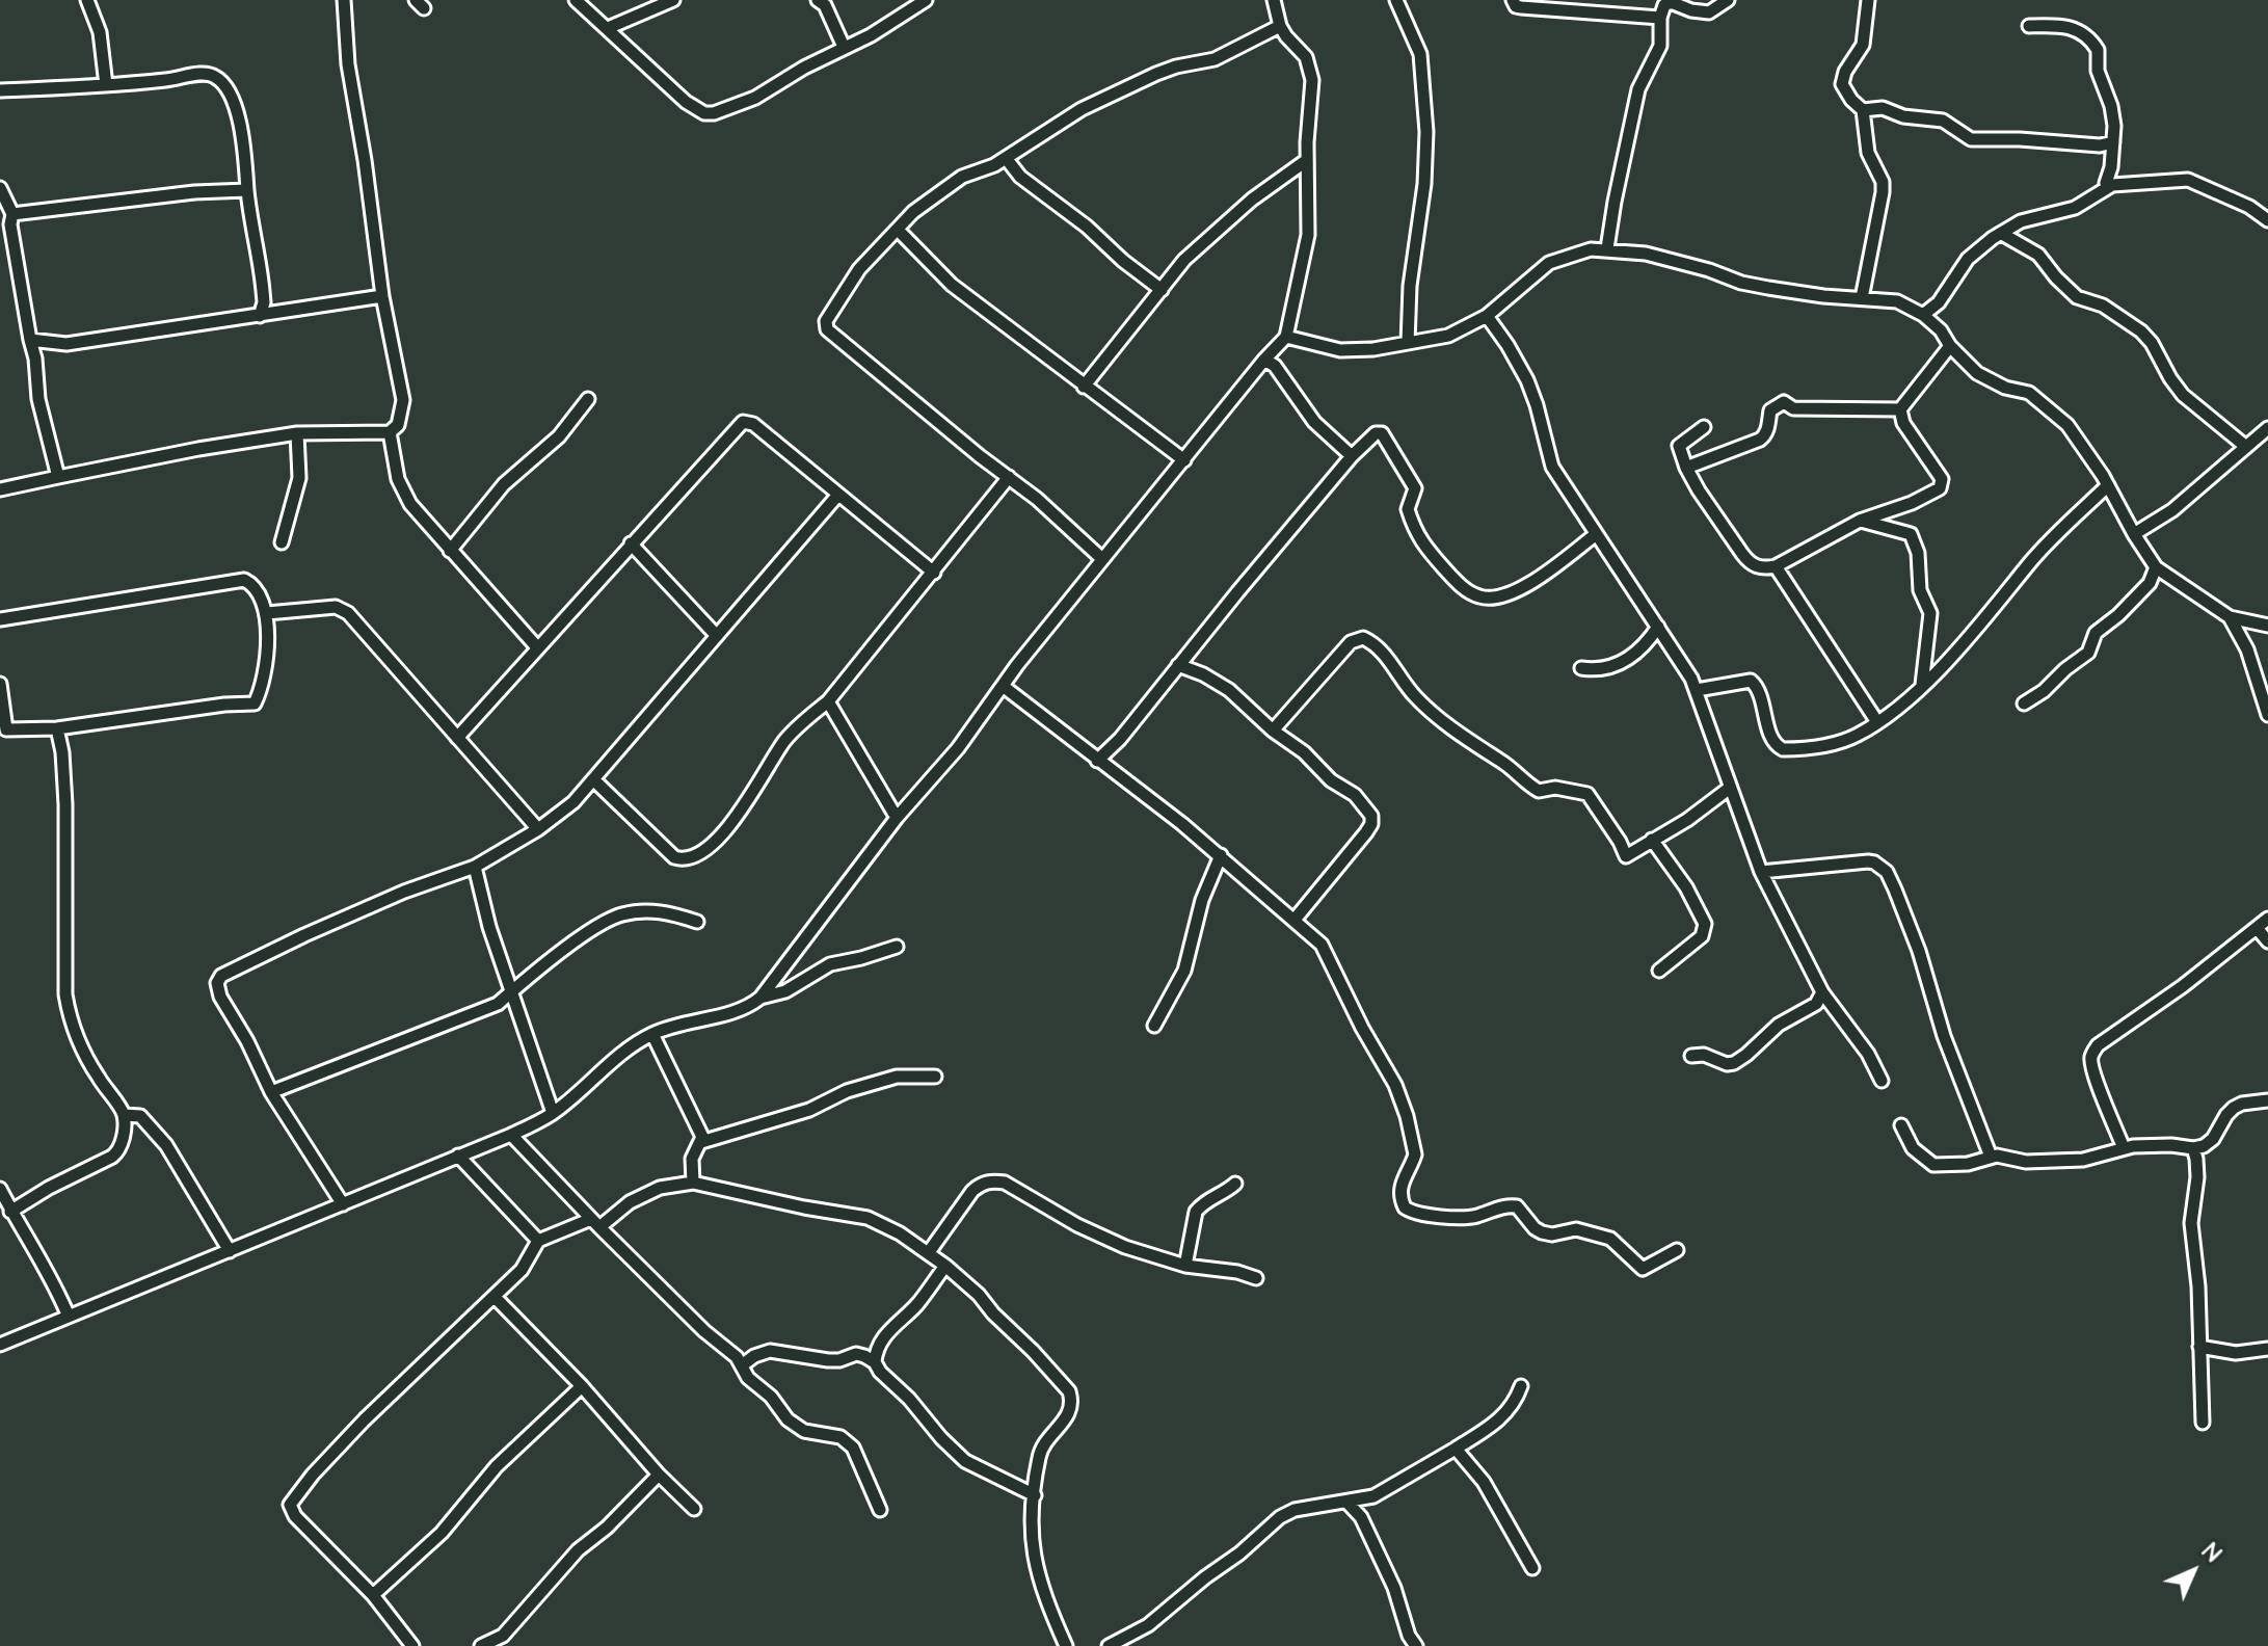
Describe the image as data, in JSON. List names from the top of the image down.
{
  "north": "top right"
}
